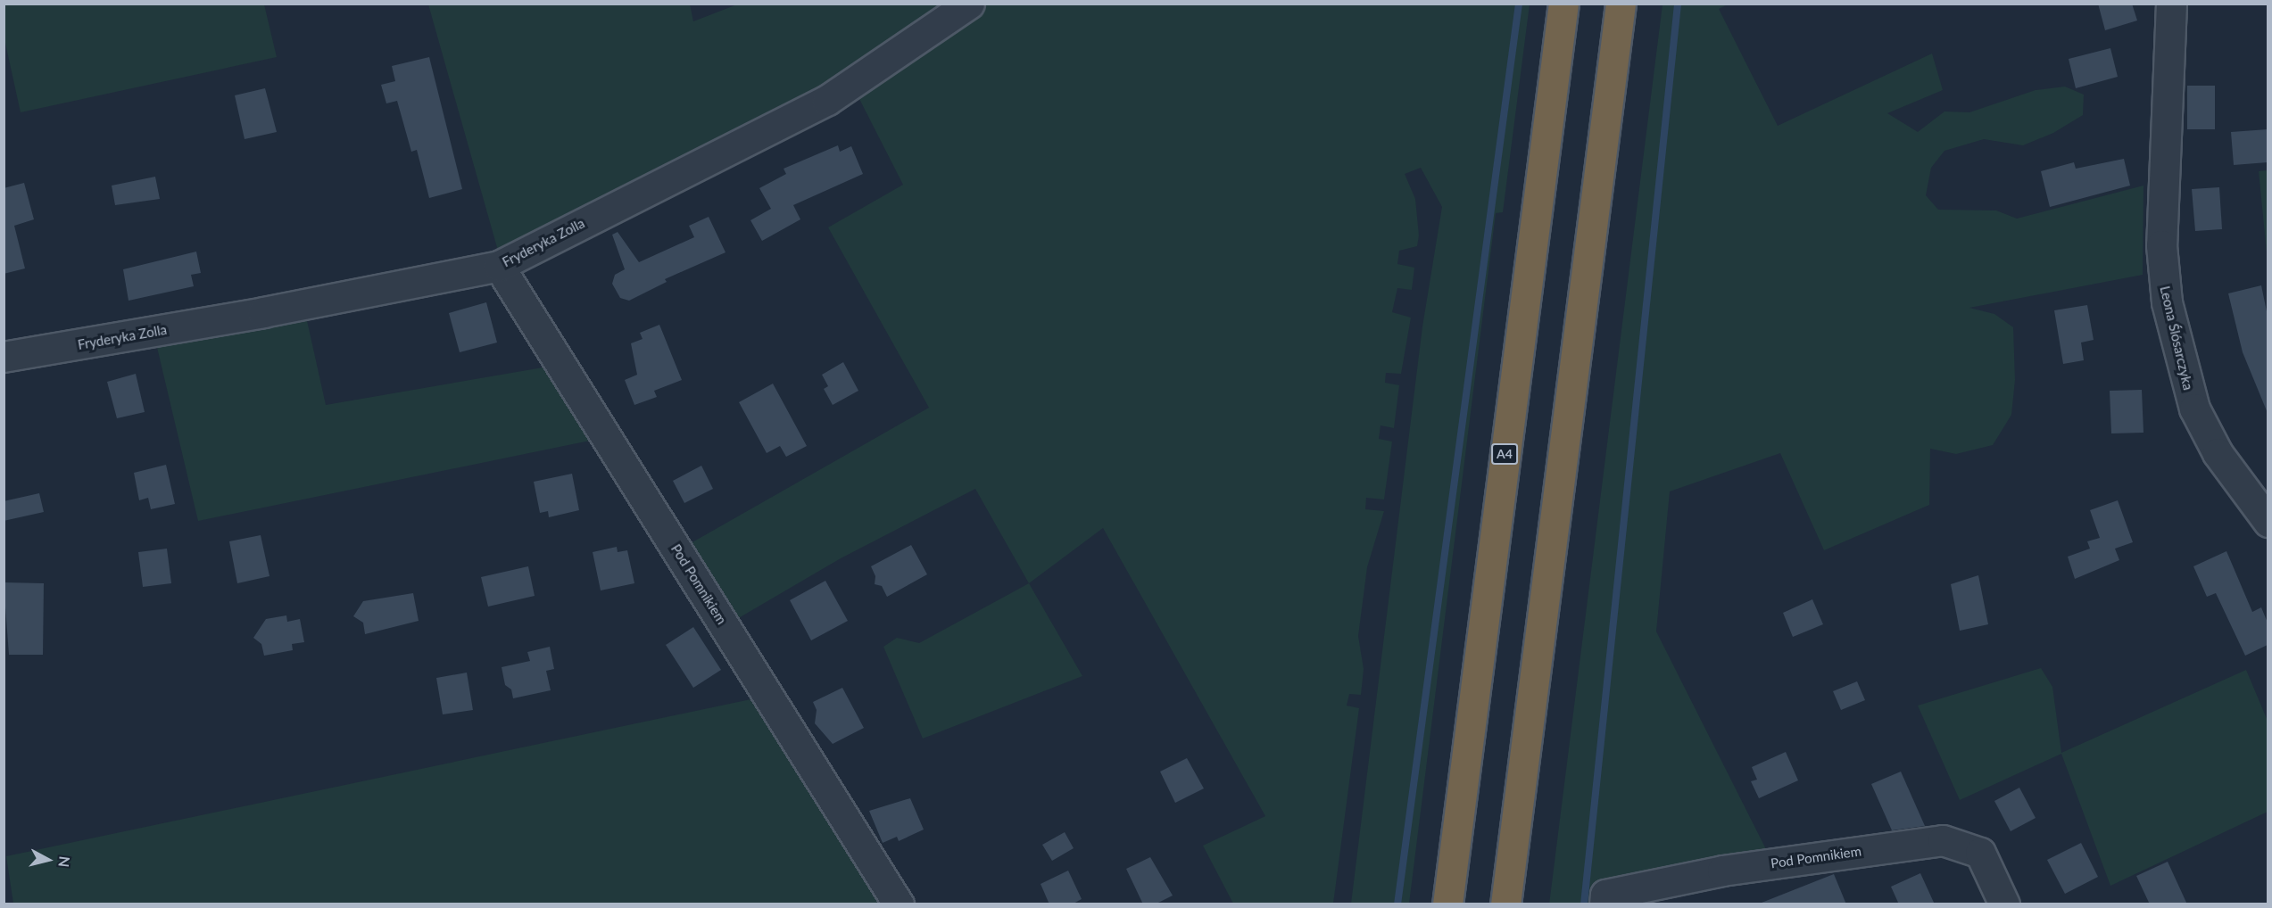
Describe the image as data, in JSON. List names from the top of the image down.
{
  "streets": {
    "highway": ["A4"],
    "street": ["Fryderyka Zolla", "Leona Ślósarczyka", "Pod Pomnikiem"]
  },
  "crossings": [
    ["Fryderyka Zolla", "Pod Pomnikiem"]
  ],
  "north": "right"
}
